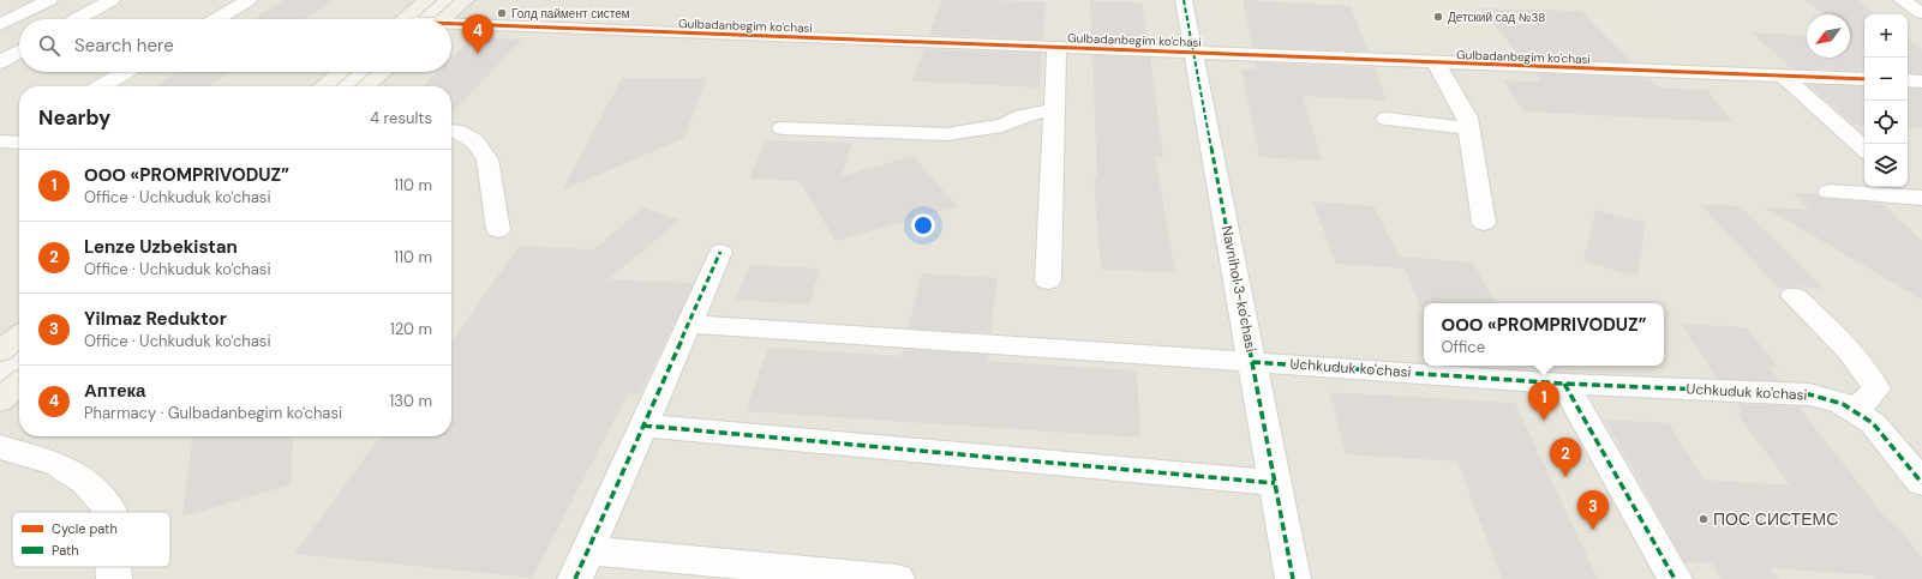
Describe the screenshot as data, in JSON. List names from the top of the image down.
{
  "streets": {
    "street": ["Gulbadanbegim ko'chasi", "Navnihol 3-ko'chasi", "Uchkuduk ko'chasi"]
  },
  "crossings": [
    ["Gulbadanbegim ko'chasi", "Navnihol 3-ko'chasi"],
    ["Navnihol 3-ko'chasi", "Uchkuduk ko'chasi"]
  ],
  "places": ["Голд паймент систем", "Детский сад №38", "ПОС СИСТЕМС"],
  "legend": ["Cycle path", "Path"],
  "north": "bottom left",
  "page": {
    "map_buttons": ["+", "−"],
    "pins": [
      "4",
      "1",
      "2",
      "3"
    ],
    "search": "Search here",
    "heading": ["Nearby", "4 results"],
    "list": [
      {
        "mark": "1",
        "name": "ООО «PROMPRIVODUZ”",
        "note": "Office · Uchkuduk ko'chasi",
        "value": "110 m"
      },
      {
        "mark": "2",
        "name": "Lenze Uzbekistan",
        "note": "Office · Uchkuduk ko'chasi",
        "value": "110 m"
      },
      {
        "mark": "3",
        "name": "Yilmaz Reduktor",
        "note": "Office · Uchkuduk ko'chasi",
        "value": "120 m"
      },
      {
        "mark": "4",
        "name": "Аптека",
        "note": "Pharmacy · Gulbadanbegim ko'chasi",
        "value": "130 m"
      }
    ],
    "popup": ["ООО «PROMPRIVODUZ”", "Office"]
  }
}
